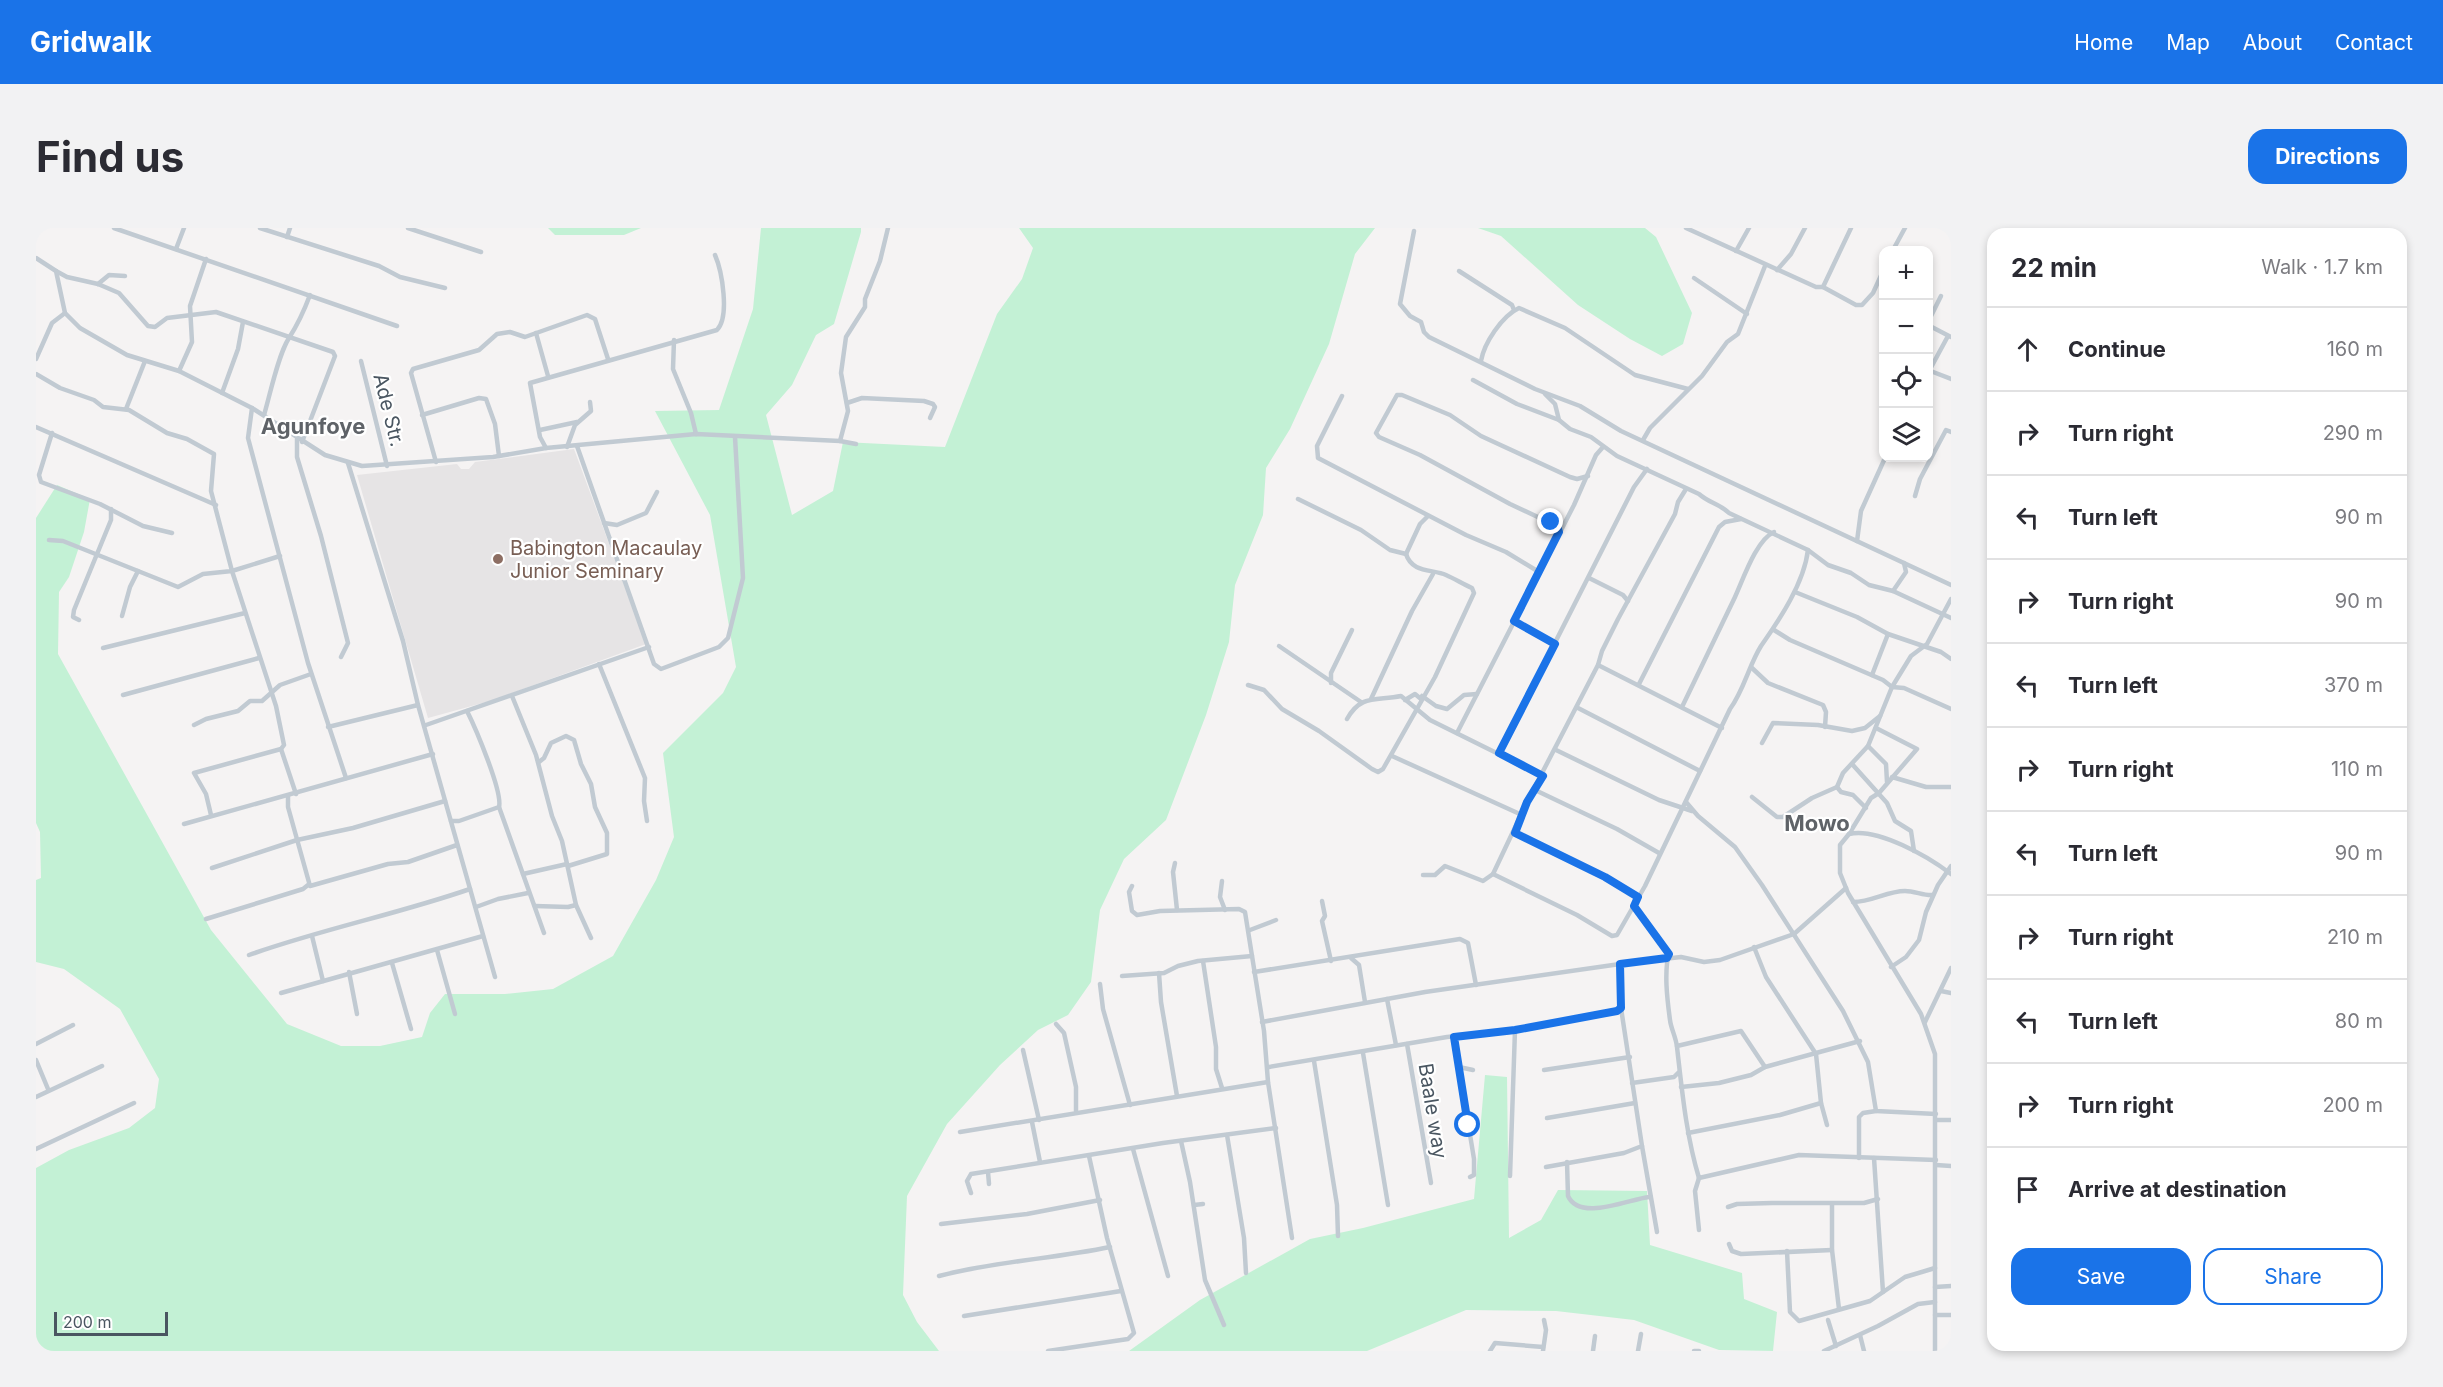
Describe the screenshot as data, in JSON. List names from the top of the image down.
{
  "streets": {
    "street": ["Ade Str.", "Baale way"]
  },
  "districts": ["Agunfoye", "Mowo"],
  "places": ["Babington Macaulay Junior Seminary"],
  "scale_bar": "200 m",
  "page": {
    "header": "Gridwalk",
    "nav": [
      "Home",
      "Map",
      "About",
      "Contact"
    ],
    "buttons": [
      "Directions",
      ["Save", "Share"]
    ],
    "title": "Find us",
    "heading": ["22 min", "Walk · 1.7 km"],
    "map_buttons": ["+", "−"],
    "list": [
      ["Continue", "160 m"],
      ["Turn right", "290 m"],
      ["Turn left", "90 m"],
      ["Turn right", "90 m"],
      ["Turn left", "370 m"],
      ["Turn right", "110 m"],
      ["Turn left", "90 m"],
      ["Turn right", "210 m"],
      ["Turn left", "80 m"],
      ["Turn right", "200 m"],
      "Arrive at destination"
    ],
    "scale": "200 m"
  }
}
